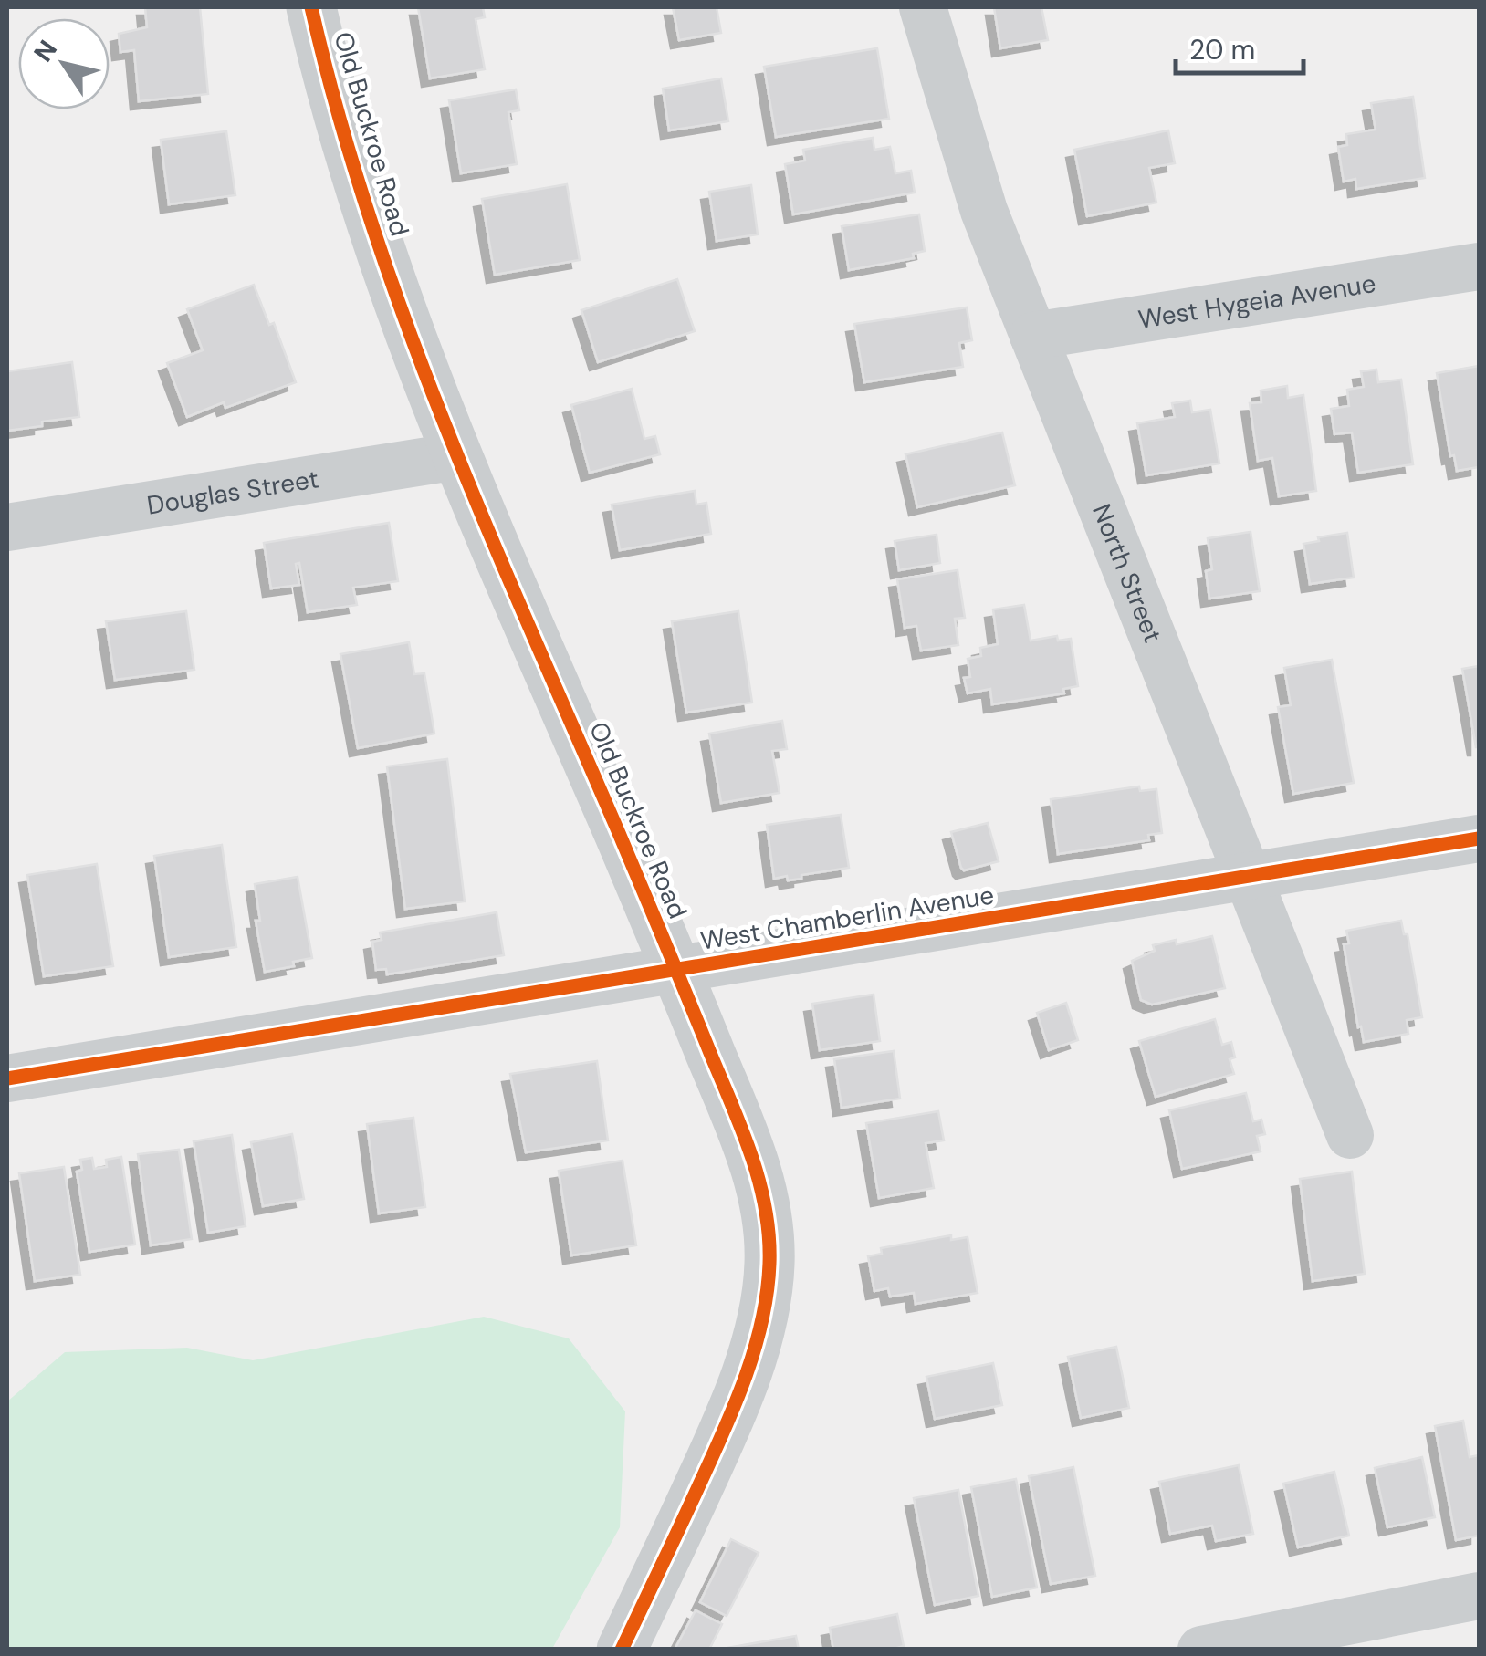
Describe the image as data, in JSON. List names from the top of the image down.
{
  "streets": {
    "street": [
      "Old Buckroe Road",
      "West Hygeia Avenue",
      "Douglas Street",
      "North Street",
      "West Chamberlin Avenue"
    ]
  },
  "crossings": [
    ["Old Buckroe Road", "Douglas Street"],
    ["Old Buckroe Road", "West Chamberlin Avenue"],
    ["West Hygeia Avenue", "North Street"],
    ["North Street", "West Chamberlin Avenue"]
  ],
  "scale_bar": "20 m",
  "north": "top left"
}
